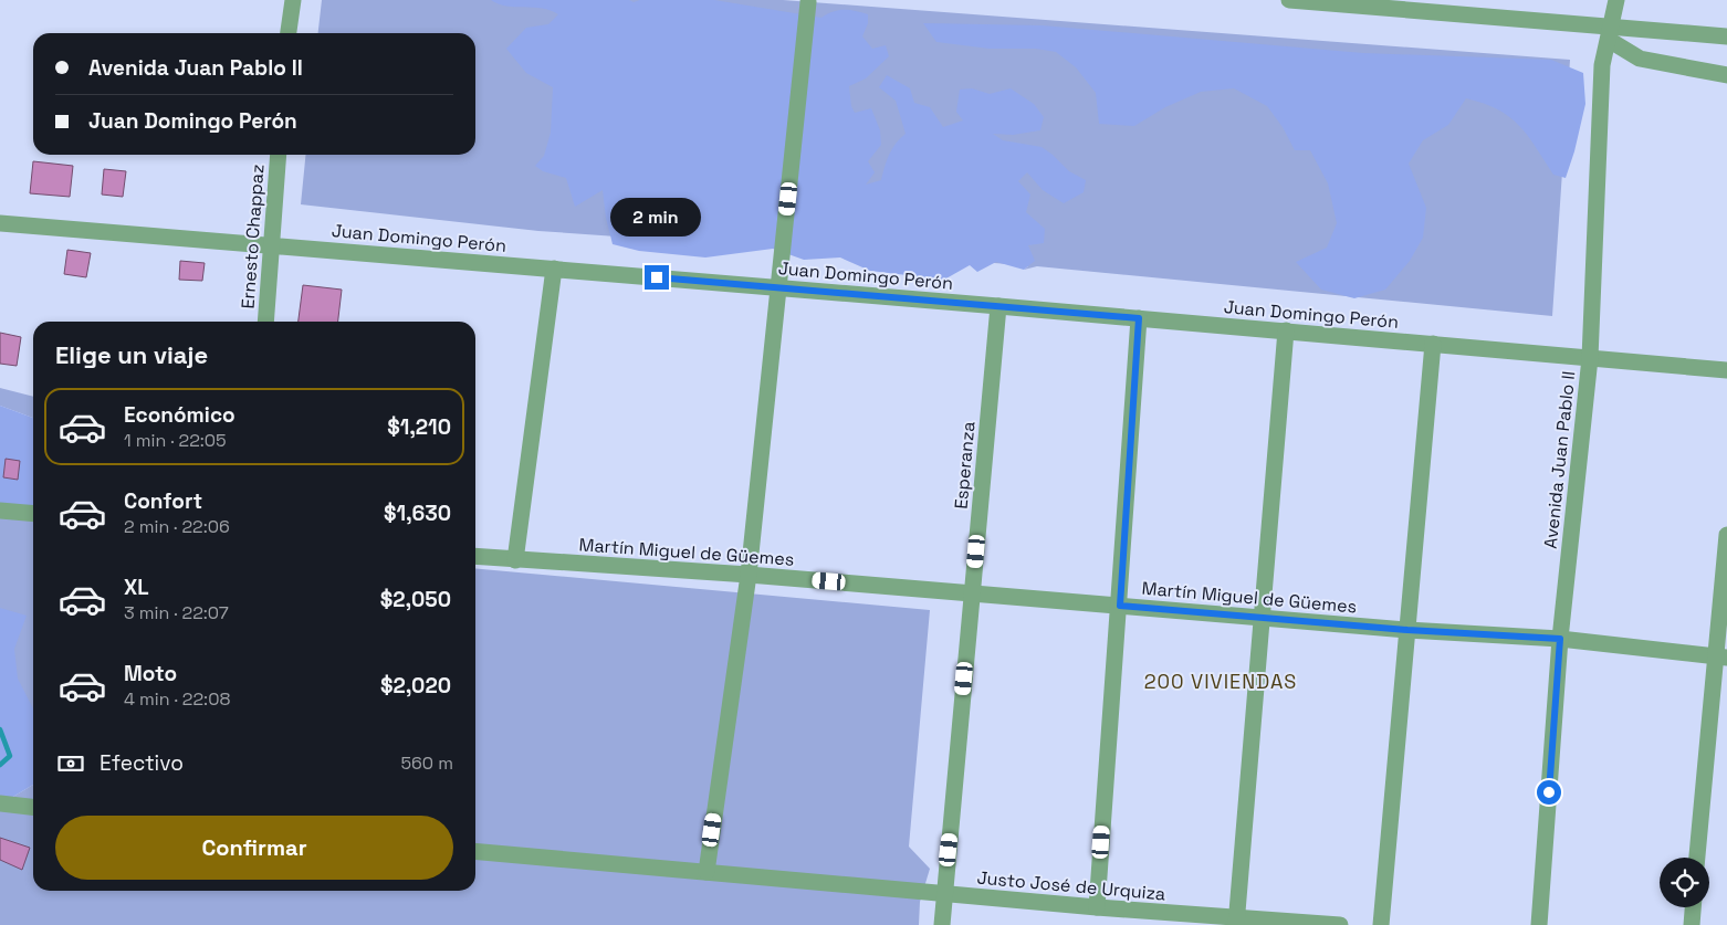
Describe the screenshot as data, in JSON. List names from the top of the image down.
{
  "streets": {
    "street": [
      "Ernesto Chappaz",
      "Juan Domingo Perón",
      "Avenida Juan Pablo II",
      "Esperanza",
      "Martín Miguel de Güemes",
      "Justo José de Urquiza"
    ]
  },
  "crossings": [
    ["Ernesto Chappaz", "Juan Domingo Perón"],
    ["Juan Domingo Perón", "Avenida Juan Pablo II"],
    ["Juan Domingo Perón", "Esperanza"],
    ["Avenida Juan Pablo II", "Martín Miguel de Güemes"],
    ["Esperanza", "Martín Miguel de Güemes"],
    ["Esperanza", "Justo José de Urquiza"]
  ],
  "districts": ["200 VIVIENDAS"],
  "page": {
    "banner": ["Avenida Juan Pablo II", "Juan Domingo Perón"],
    "bubble": "2 min",
    "heading": "Elige un viaje",
    "list": [
      {
        "name": "Económico",
        "note": "1 min · 22:05",
        "value": "$1,210"
      },
      {
        "name": "Confort",
        "note": "2 min · 22:06",
        "value": "$1,630"
      },
      {
        "name": "XL",
        "note": "3 min · 22:07",
        "value": "$2,050"
      },
      {
        "name": "Moto",
        "note": "4 min · 22:08",
        "value": "$2,020"
      }
    ],
    "pay": ["Efectivo", "560 m"],
    "buttons": "Confirmar"
  }
}
